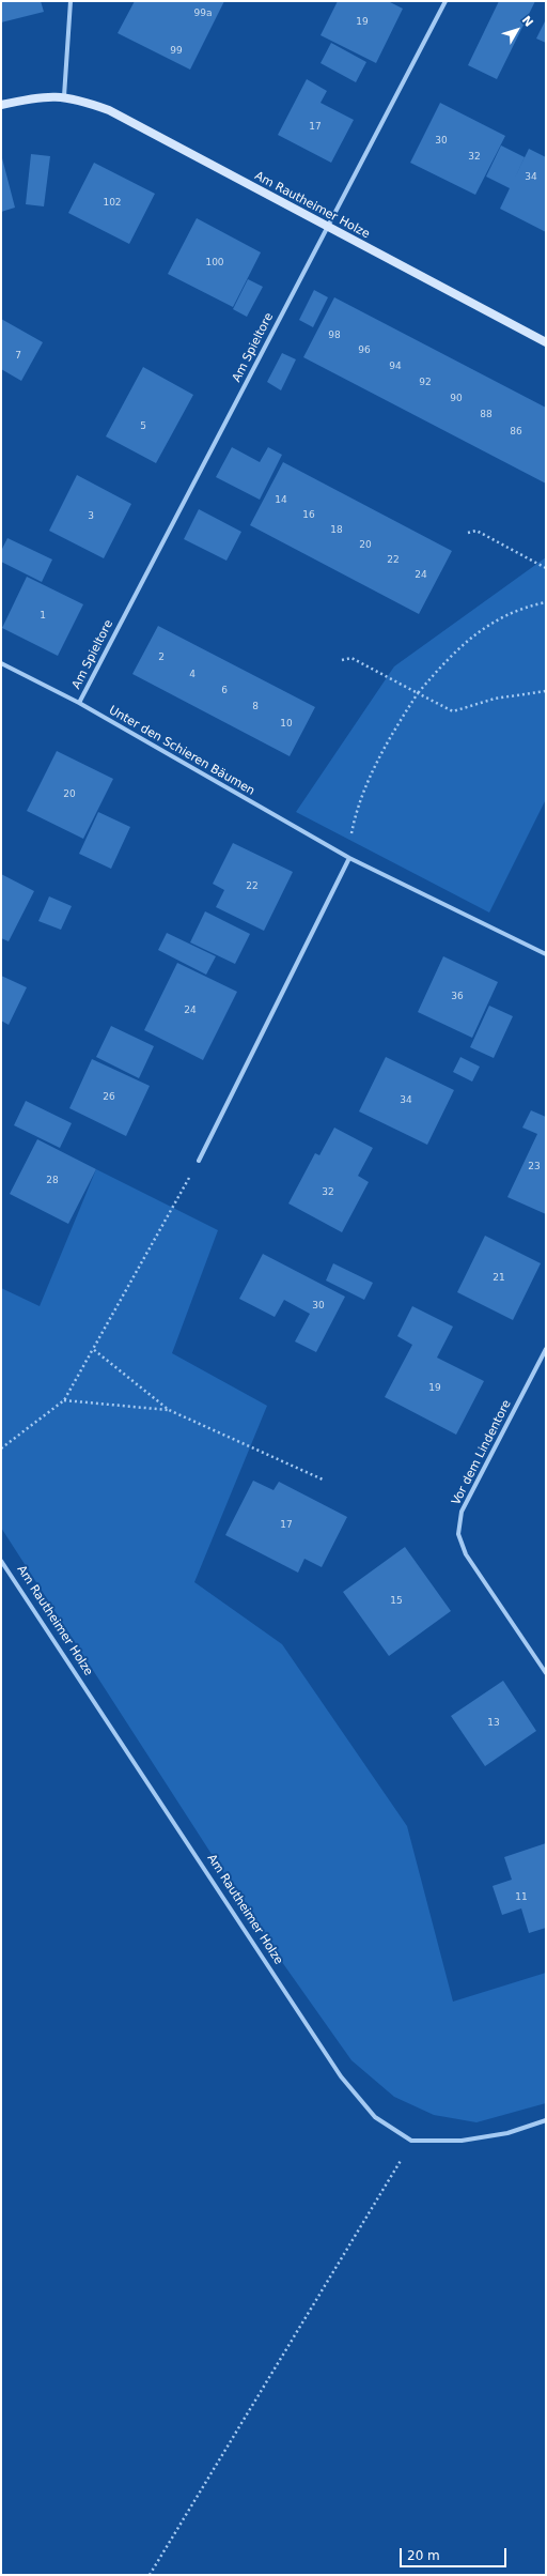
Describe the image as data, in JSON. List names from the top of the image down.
{
  "streets": {
    "street": [
      "Am Rautheimer Holze",
      "Am Spieltore",
      "Unter den Schieren Bäumen",
      "Vor dem Lindentore"
    ]
  },
  "crossings": [
    ["Am Rautheimer Holze", "Am Spieltore"],
    ["Am Spieltore", "Unter den Schieren Bäumen"]
  ],
  "house_numbers": [
    "99a",
    "19",
    "99",
    "17",
    "30",
    "32",
    "34",
    "102",
    "100",
    "98",
    "96",
    "7",
    "94",
    "92",
    "90",
    "88",
    "5",
    "86",
    "14",
    "16",
    "3",
    "18",
    "20",
    "22",
    "24",
    "1",
    "2",
    "4",
    "6",
    "8",
    "10",
    "20",
    "22",
    "36",
    "24",
    "26",
    "34",
    "23",
    "28",
    "32",
    "21",
    "30",
    "19",
    "17",
    "15",
    "13",
    "11"
  ],
  "scale_bar": "20 m",
  "north": "top right"
}
